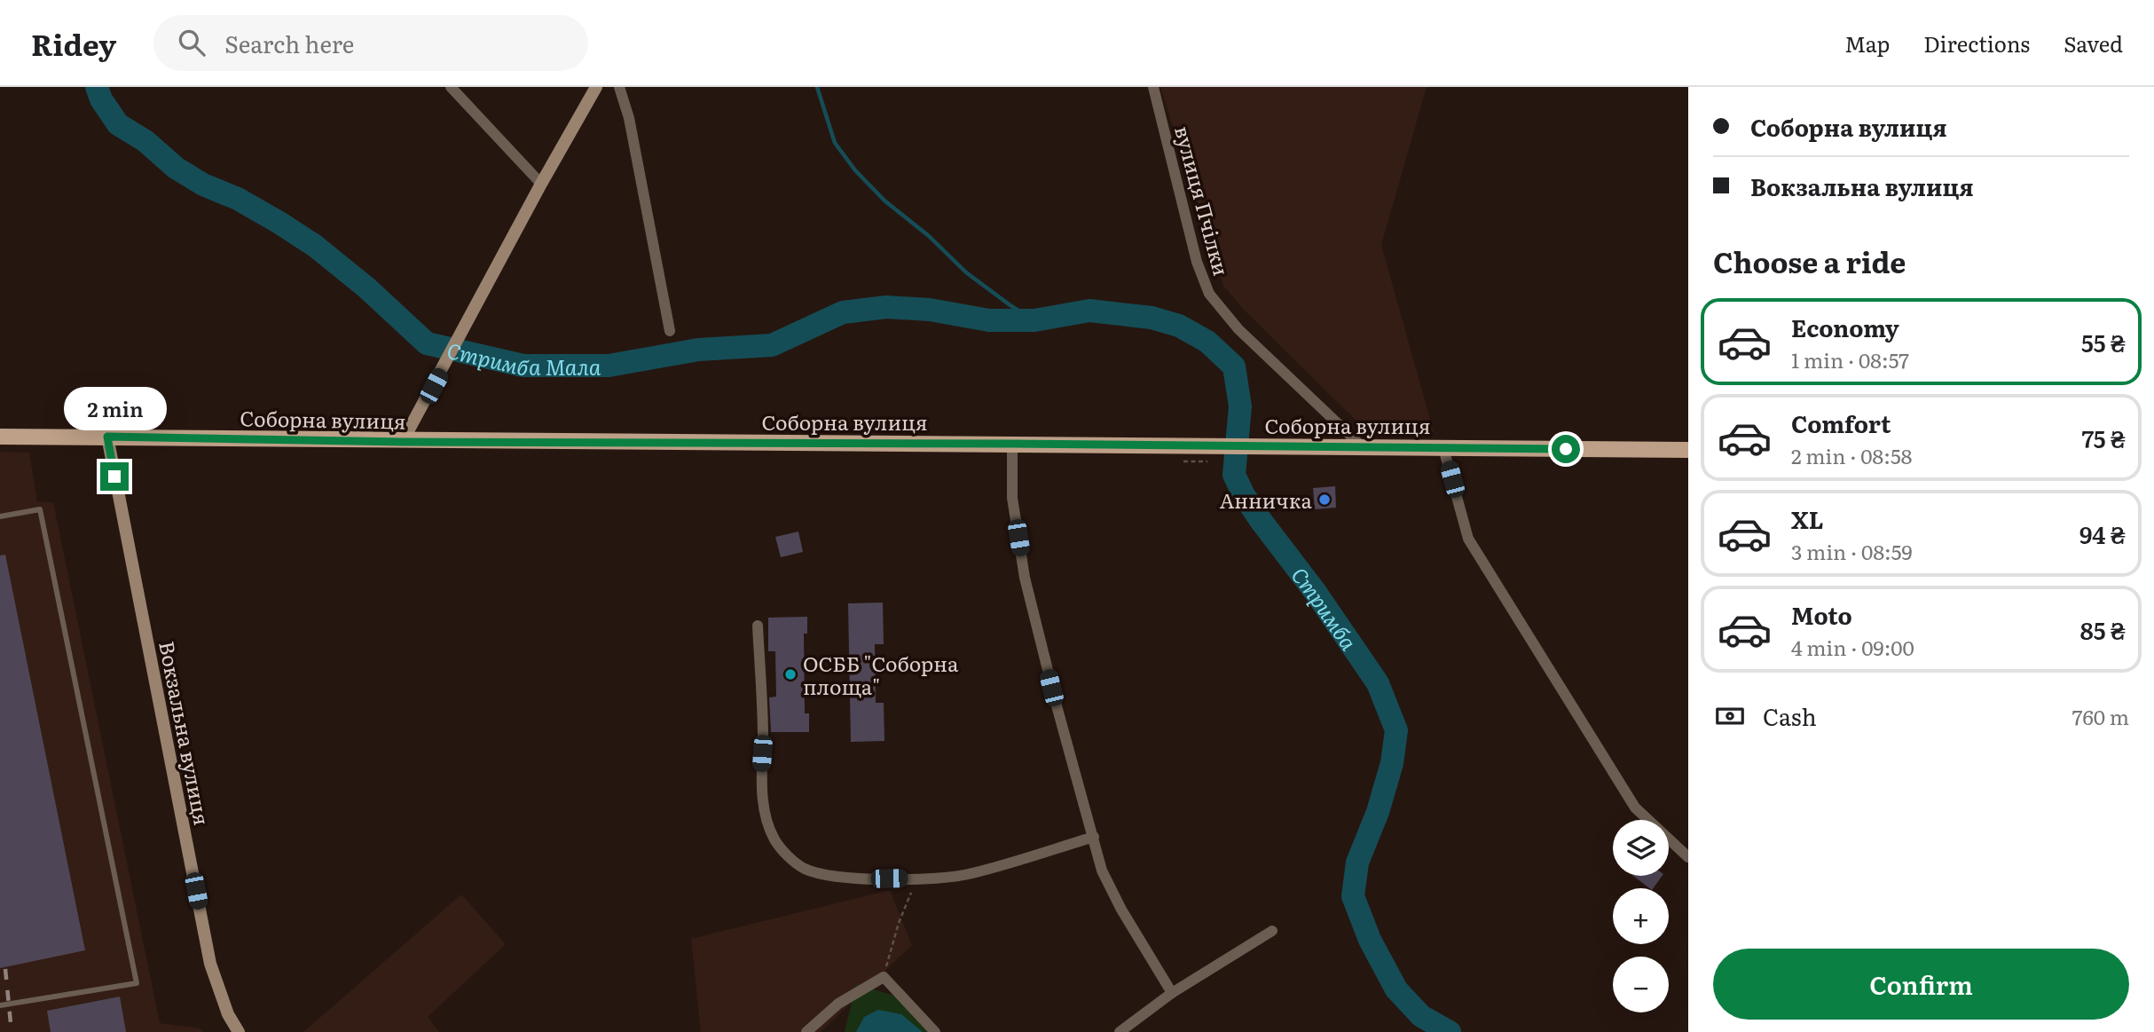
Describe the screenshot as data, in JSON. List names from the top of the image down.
{
  "streets": {
    "main road": ["Соборна вулиця", "Вокзальна вулиця"],
    "street": ["вулиця Пчілки"]
  },
  "crossings": [
    ["вулиця Пчілки", "Соборна вулиця"],
    ["Соборна вулиця", "Вокзальна вулиця"]
  ],
  "water": ["Стримба Мала", "Стримба"],
  "places": ["Анничка", "ОСББ \"Соборна площа\""],
  "page": {
    "header": "Ridey",
    "search": "Search here",
    "nav": ["Map", "Directions", "Saved"],
    "banner": ["Соборна вулиця", "Вокзальна вулиця"],
    "heading": "Choose a ride",
    "list": [
      {
        "name": "Economy",
        "note": "1 min · 08:57",
        "value": "55 ₴"
      },
      {
        "name": "Comfort",
        "note": "2 min · 08:58",
        "value": "75 ₴"
      },
      {
        "name": "XL",
        "note": "3 min · 08:59",
        "value": "94 ₴"
      },
      {
        "name": "Moto",
        "note": "4 min · 09:00",
        "value": "85 ₴"
      }
    ],
    "bubble": "2 min",
    "pay": ["Cash", "760 m"],
    "map_buttons": ["+", "−"],
    "buttons": "Confirm"
  }
}
